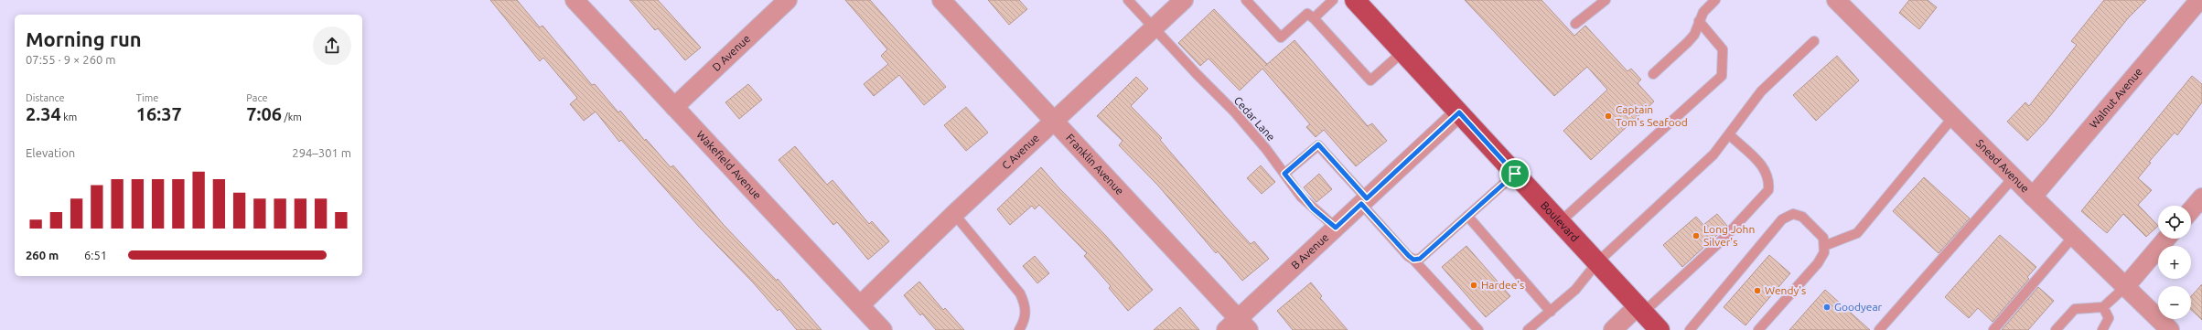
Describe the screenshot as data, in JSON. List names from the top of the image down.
{
  "streets": {
    "main road": ["Boulevard"],
    "street": [
      "D Avenue",
      "Walnut Avenue",
      "C Avenue",
      "Wakefield Avenue",
      "Franklin Avenue",
      "Snead Avenue",
      "B Avenue"
    ],
    "lane": ["Cedar Lane"]
  },
  "crossings": [
    ["D Avenue", "Wakefield Avenue"],
    ["Walnut Avenue", "Snead Avenue"],
    ["Cedar Lane", "C Avenue"],
    ["Cedar Lane", "B Avenue"],
    ["C Avenue", "Wakefield Avenue"],
    ["C Avenue", "Franklin Avenue"],
    ["Franklin Avenue", "B Avenue"],
    ["Boulevard", "B Avenue"]
  ],
  "places": [
    "Captain Tom's Seafood",
    "Long John Silver's",
    "Hardee's",
    "Wendy's",
    "Goodyear"
  ],
  "page": {
    "heading": ["Morning run", "07:55 · 9 × 260 m"],
    "stats": [
      ["Distance", "2.34 km"],
      ["Time", "16:37"],
      ["Pace", "7:06 /km"]
    ],
    "chart": ["Elevation", "294–301 m"],
    "map_buttons": ["+", "−"],
    "list": [
      {
        "name": "260 m",
        "note": "6:51"
      }
    ]
  }
}
